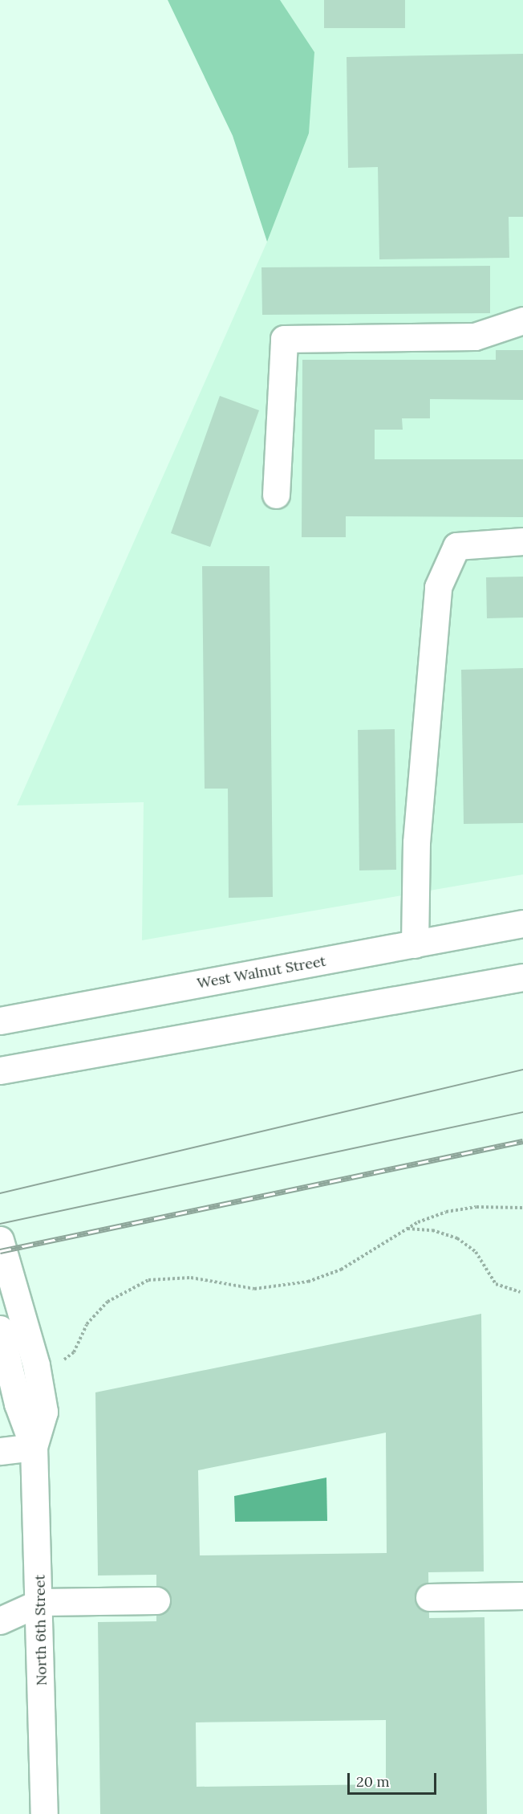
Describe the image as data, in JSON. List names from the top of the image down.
{
  "streets": {
    "main road": ["West Walnut Street", "North 6th Street"]
  },
  "scale_bar": "20 m"
}
